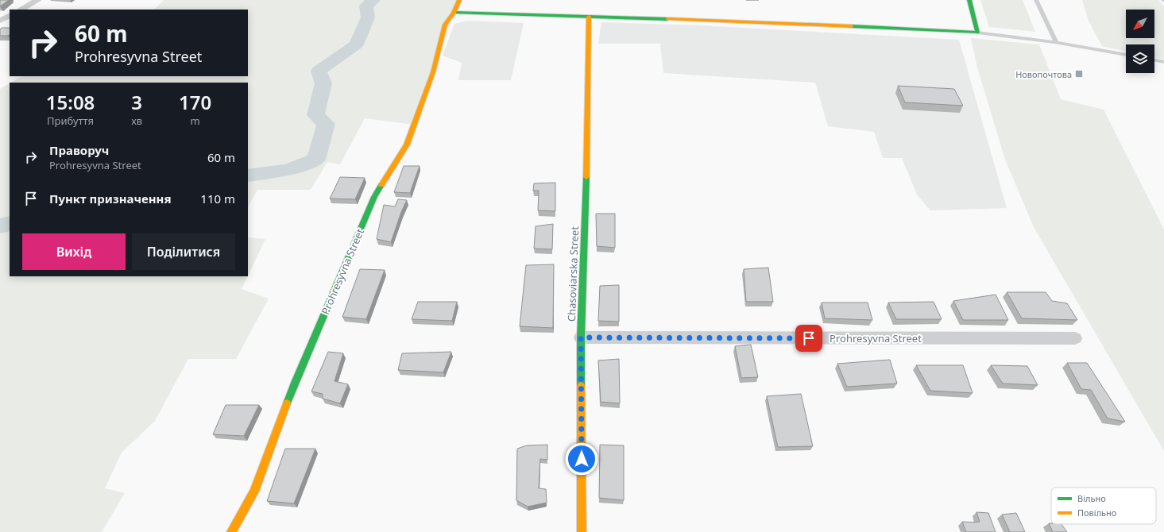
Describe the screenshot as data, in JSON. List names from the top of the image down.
{
  "streets": {
    "street": ["Prohresyvna Street", "Chasoviarska Street"]
  },
  "crossings": [
    ["Prohresyvna Street", "Chasoviarska Street"]
  ],
  "places": {
    "transit": ["Новопочтова"]
  },
  "legend": ["Вільно", "Повільно"],
  "north": "bottom left",
  "page": {
    "turn": ["60 m", "Prohresyvna Street"],
    "eta": [
      "15:08",
      "Прибуття",
      "3",
      "хв",
      "170",
      "m"
    ],
    "list": [
      {
        "name": "Праворуч",
        "note": "Prohresyvna Street",
        "value": "60 m"
      },
      {
        "name": "Пункт призначення",
        "value": "110 m"
      }
    ],
    "buttons": ["Вихід", "Поділитися"]
  }
}
